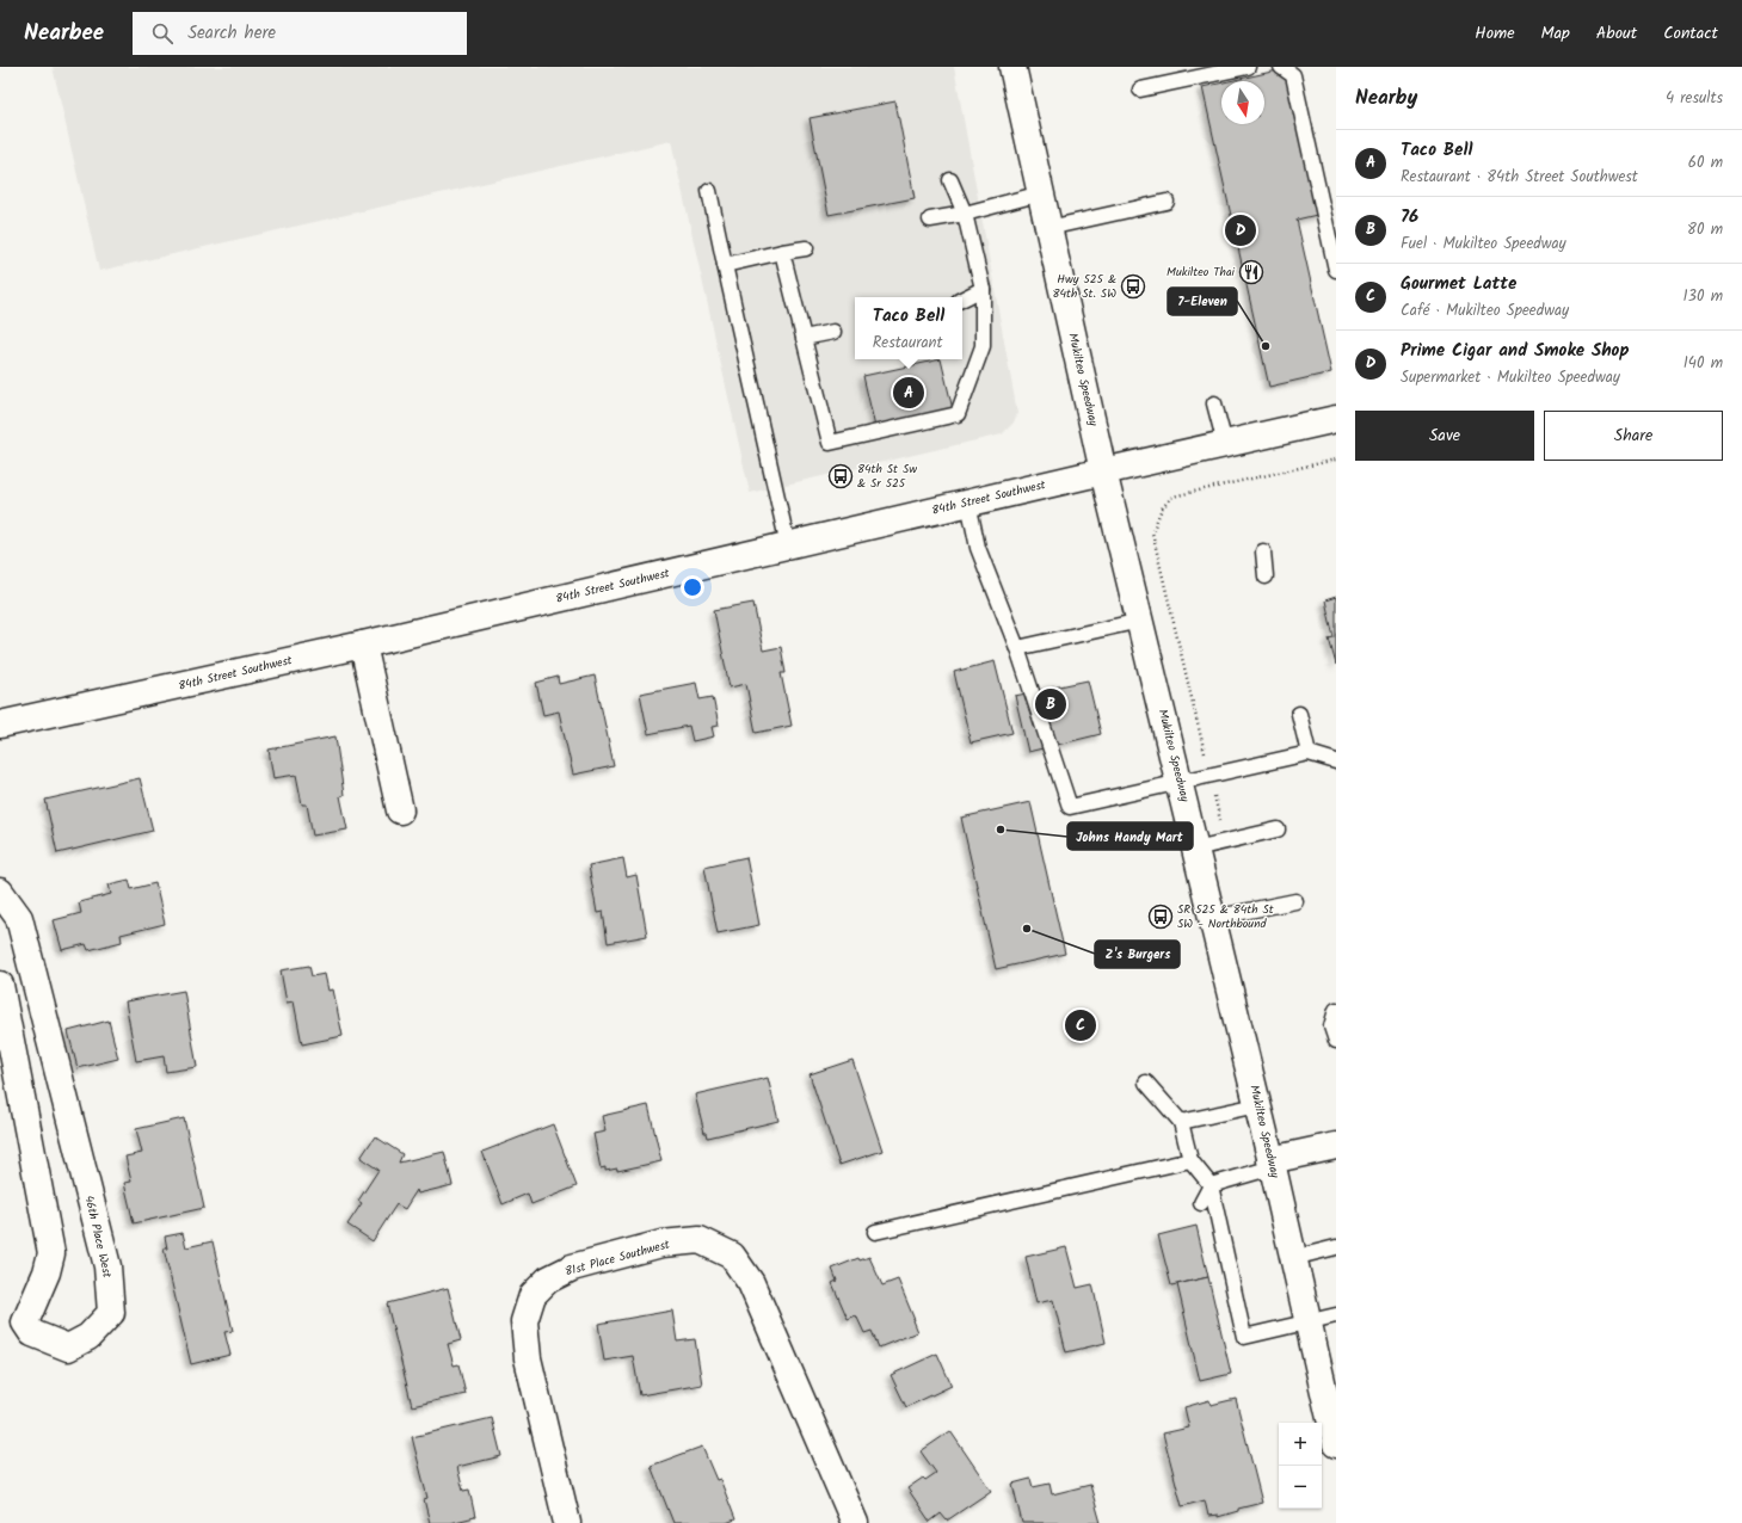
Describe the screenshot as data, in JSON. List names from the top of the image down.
{
  "streets": {
    "main road": [
      "Mukilteo Speedway",
      "84th Street Southwest",
      "46th Place West",
      "81st Place Southwest"
    ]
  },
  "crossings": [
    ["Mukilteo Speedway", "84th Street Southwest"]
  ],
  "places": {
    "restaurant": ["Mukilteo Thai"],
    "bus stop": ["Hwy 525 & 84th St. SW", "84th St Sw & Sr 525", "SR 525 & 84th St SW - Northbound"],
    "other": ["7-Eleven", "Johns Handy Mart", "Z's Burgers"]
  },
  "north": "bottom",
  "page": {
    "header": "Nearbee",
    "search": "Search here",
    "nav": [
      "Home",
      "Map",
      "About",
      "Contact"
    ],
    "heading": ["Nearby", "4 results"],
    "list": [
      {
        "mark": "A",
        "name": "Taco Bell",
        "note": "Restaurant · 84th Street Southwest",
        "value": "60 m"
      },
      {
        "mark": "B",
        "name": "76",
        "note": "Fuel · Mukilteo Speedway",
        "value": "80 m"
      },
      {
        "mark": "C",
        "name": "Gourmet Latte",
        "note": "Café · Mukilteo Speedway",
        "value": "130 m"
      },
      {
        "mark": "D",
        "name": "Prime Cigar and Smoke Shop",
        "note": "Supermarket · Mukilteo Speedway",
        "value": "140 m"
      }
    ],
    "pins": [
      "D",
      "A",
      "B",
      "C"
    ],
    "popup": ["Taco Bell", "Restaurant"],
    "buttons": ["Save", "Share"],
    "map_buttons": ["+", "−"]
  }
}
